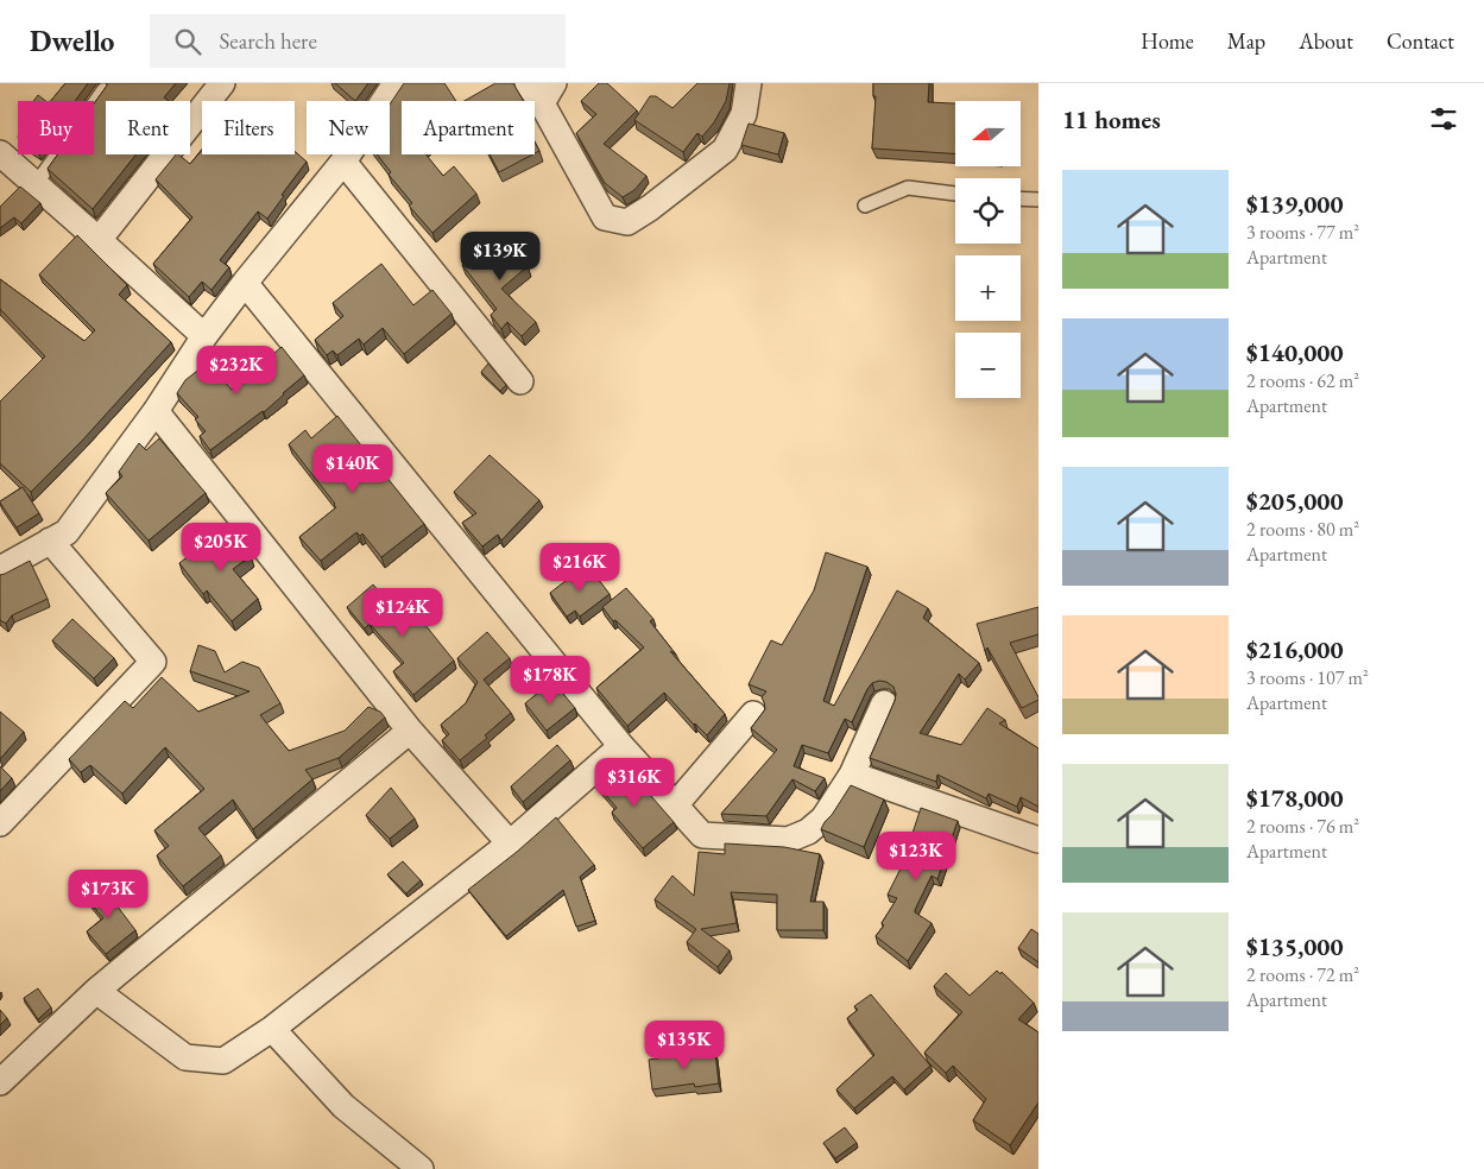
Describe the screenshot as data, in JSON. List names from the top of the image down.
{
  "north": "left",
  "page": {
    "header": "Dwello",
    "search": "Search here",
    "nav": [
      "Home",
      "Map",
      "About",
      "Contact"
    ],
    "heading": "11 homes",
    "map_buttons": ["+", "−"],
    "chip": [
      "Buy",
      "Rent",
      "Filters",
      "New",
      "Apartment"
    ],
    "list": [
      {
        "name": "$139,000",
        "note": "3 rooms · 77 m² · Apartment"
      },
      {
        "name": "$140,000",
        "note": "2 rooms · 62 m² · Apartment"
      },
      {
        "name": "$205,000",
        "note": "2 rooms · 80 m² · Apartment"
      },
      {
        "name": "$216,000",
        "note": "3 rooms · 107 m² · Apartment"
      },
      {
        "name": "$178,000",
        "note": "2 rooms · 76 m² · Apartment"
      },
      {
        "name": "$135,000",
        "note": "2 rooms · 72 m² · Apartment"
      }
    ],
    "price": [
      "$139K",
      "$232K",
      "$140K",
      "$205K",
      "$216K",
      "$124K",
      "$178K",
      "$316K",
      "$123K",
      "$173K",
      "$135K"
    ]
  }
}
